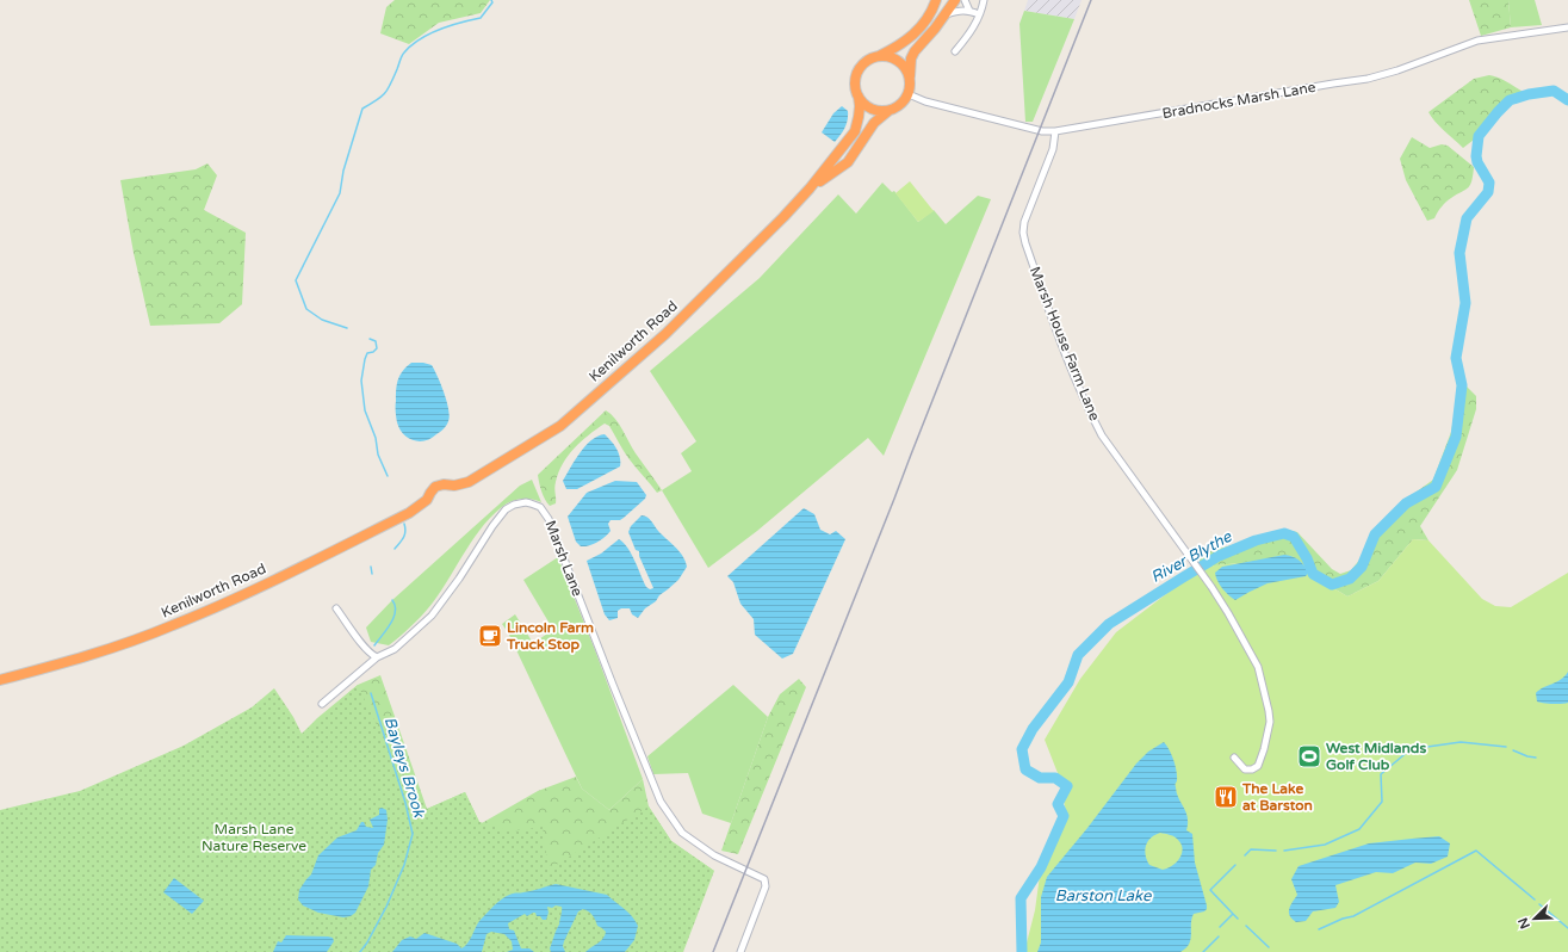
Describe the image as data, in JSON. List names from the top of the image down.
{
  "streets": {
    "highway": ["Kenilworth Road"],
    "street": ["Bradnocks Marsh Lane", "Marsh House Farm Lane", "Marsh Lane"]
  },
  "crossings": [
    ["Bradnocks Marsh Lane", "Kenilworth Road"],
    ["Bradnocks Marsh Lane", "Marsh House Farm Lane"]
  ],
  "water": ["River Blythe", "Bayleys Brook", "Barston Lake"],
  "parks": ["Marsh Lane Nature Reserve"],
  "places": {
    "cafe": ["Lincoln Farm Truck Stop"],
    "sports": ["West Midlands Golf Club"],
    "restaurant": ["The Lake at Barston"]
  },
  "north": "bottom left"
}
